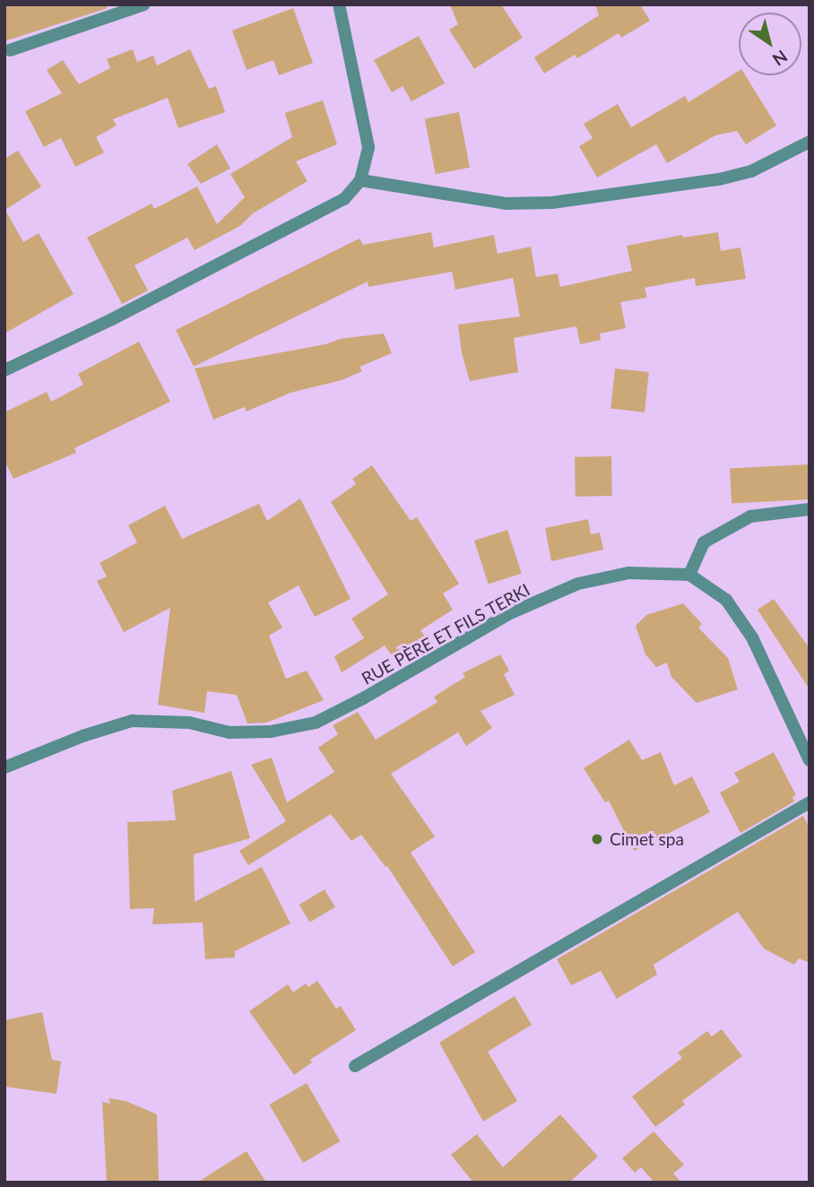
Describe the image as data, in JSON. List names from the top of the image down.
{
  "streets": {
    "street": ["RUE PÈRE ET FILS TERKI"]
  },
  "places": ["Cimet spa"],
  "north": "bottom right"
}
